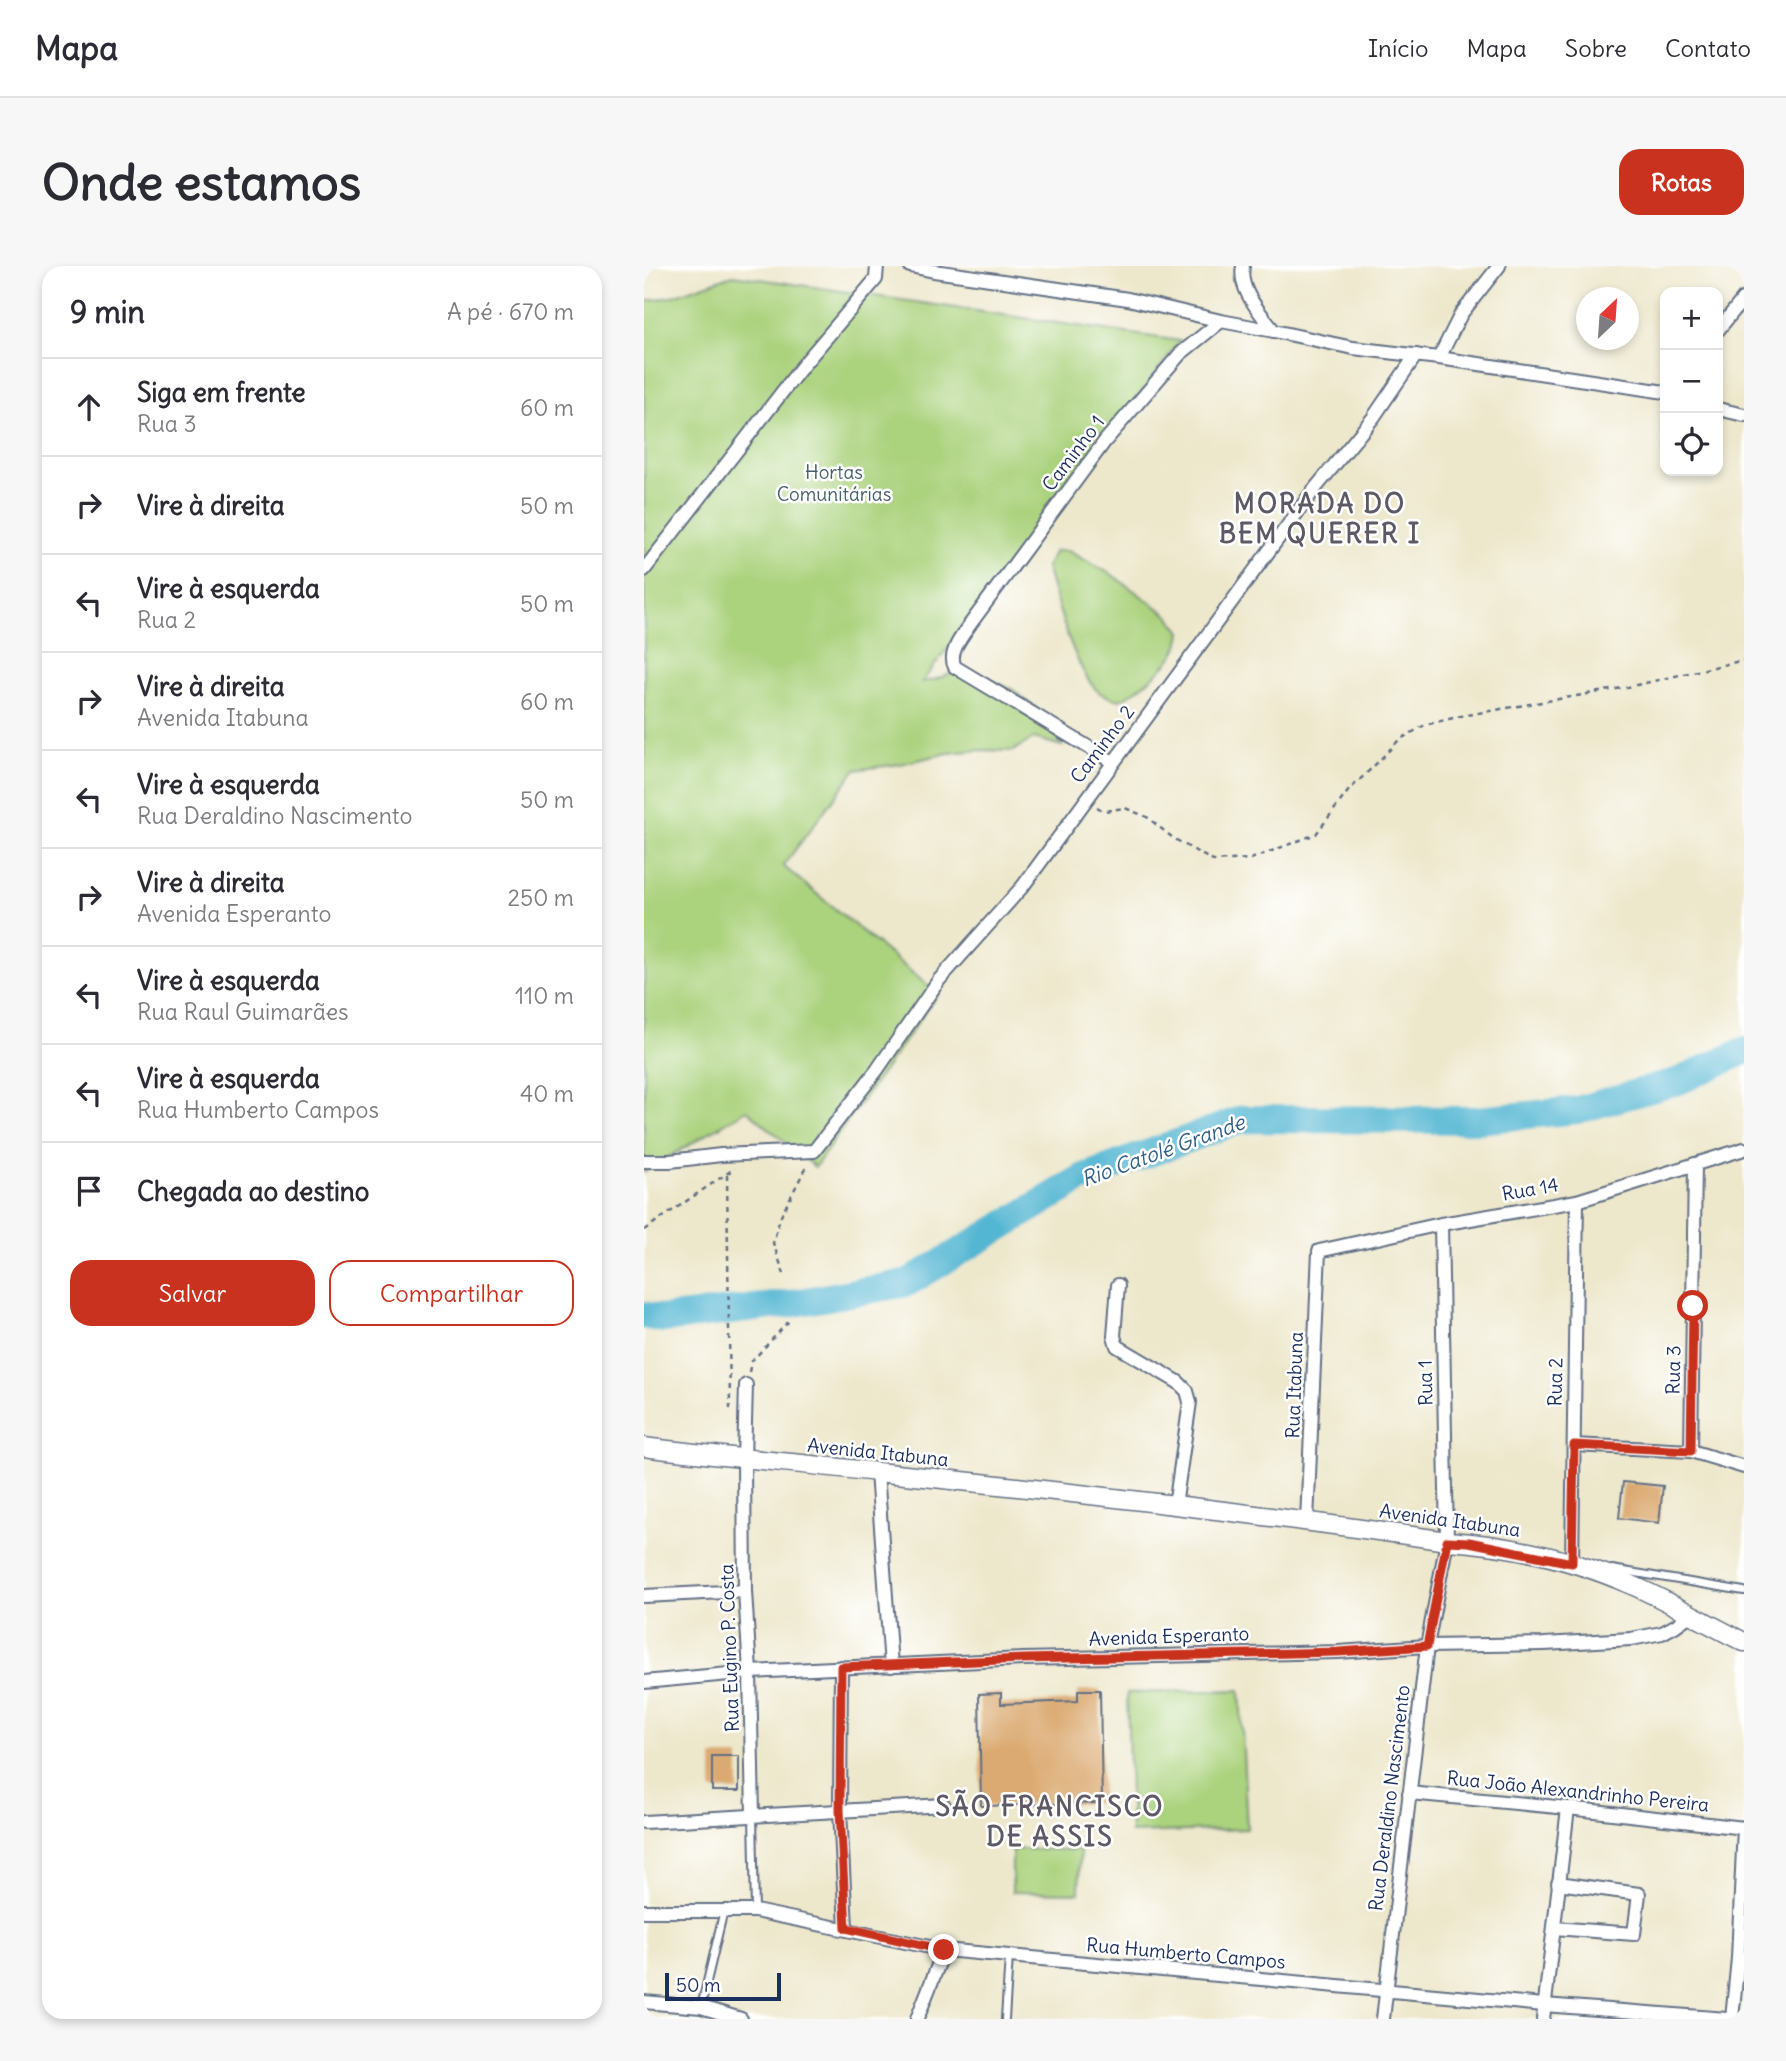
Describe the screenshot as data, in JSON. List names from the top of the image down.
{
  "streets": {
    "main road": ["Avenida Itabuna"],
    "street": [
      "Caminho 1",
      "Caminho 2",
      "Rua 14",
      "Rua 3",
      "Rua 2",
      "Rua 1",
      "Rua Itabuna",
      "Avenida Esperanto",
      "Rua Eugino P. Costa",
      "Rua João Alexandrinho Pereira",
      "Rua Deraldino Nascimento",
      "Rua Humberto Campos"
    ]
  },
  "crossings": [
    ["Caminho 1", "Caminho 2"],
    ["Rua 14", "Rua 3"],
    ["Rua 14", "Rua 2"],
    ["Rua 14", "Rua 1"],
    ["Rua 14", "Rua Itabuna"],
    ["Rua 2", "Avenida Itabuna"],
    ["Rua 1", "Avenida Itabuna"],
    ["Rua 1", "Rua Deraldino Nascimento"],
    ["Rua Itabuna", "Avenida Itabuna"],
    ["Avenida Itabuna", "Avenida Esperanto"],
    ["Avenida Itabuna", "Rua Eugino P. Costa"],
    ["Avenida Itabuna", "Rua Deraldino Nascimento"],
    ["Avenida Esperanto", "Rua Eugino P. Costa"],
    ["Avenida Esperanto", "Rua Deraldino Nascimento"],
    ["Rua Eugino P. Costa", "Rua Humberto Campos"],
    ["Rua João Alexandrinho Pereira", "Rua Deraldino Nascimento"],
    ["Rua Deraldino Nascimento", "Rua Humberto Campos"]
  ],
  "districts": ["MORADA DO BEM QUERER I", "SÃO FRANCISCO DE ASSIS"],
  "water": ["Rio Catolé Grande"],
  "parks": ["Hortas Comunitárias"],
  "scale_bar": "50 m",
  "north": "top right",
  "page": {
    "header": "Mapa",
    "nav": [
      "Início",
      "Mapa",
      "Sobre",
      "Contato"
    ],
    "buttons": [
      "Rotas",
      ["Salvar", "Compartilhar"]
    ],
    "title": "Onde estamos",
    "heading": ["9 min", "A pé · 670 m"],
    "map_buttons": ["+", "−"],
    "list": [
      ["Siga em frente", "Rua 3", "60 m"],
      ["Vire à direita", "50 m"],
      ["Vire à esquerda", "Rua 2", "50 m"],
      ["Vire à direita", "Avenida Itabuna", "60 m"],
      ["Vire à esquerda", "Rua Deraldino Nascimento", "50 m"],
      ["Vire à direita", "Avenida Esperanto", "250 m"],
      ["Vire à esquerda", "Rua Raul Guimarães", "110 m"],
      ["Vire à esquerda", "Rua Humberto Campos", "40 m"],
      "Chegada ao destino"
    ],
    "scale": "50 m"
  }
}
